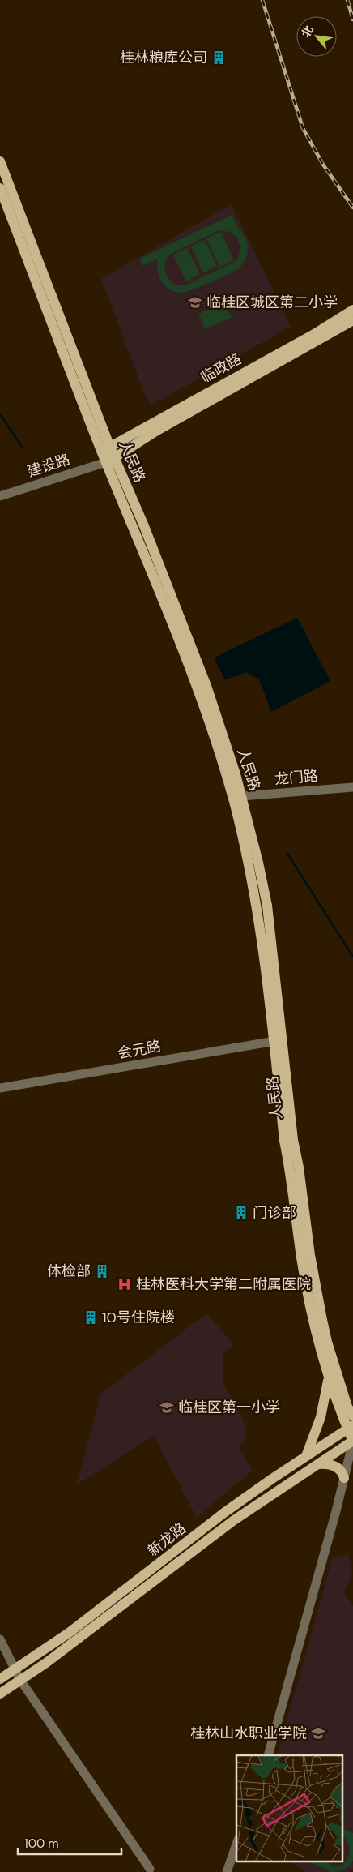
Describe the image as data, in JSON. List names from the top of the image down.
{
  "streets": {
    "main road": ["临政路", "人民路", "新龙路"],
    "street": ["建设路", "龙门路", "会元路"]
  },
  "crossings": [
    ["临政路", "人民路"],
    ["临政路", "建设路"],
    ["人民路", "建设路"],
    ["人民路", "龙门路"],
    ["人民路", "会元路"],
    ["人民路", "新龙路"]
  ],
  "places": {
    "building": [
      "桂林粮库公司",
      "门诊部",
      "体检部",
      "10号住院楼"
    ],
    "school or university": ["临桂区城区第二小学", "临桂区第一小学", "桂林山水职业学院"],
    "hospital": ["桂林医科大学第二附属医院"]
  },
  "scale_bar": "100 m",
  "north": "top left"
}
